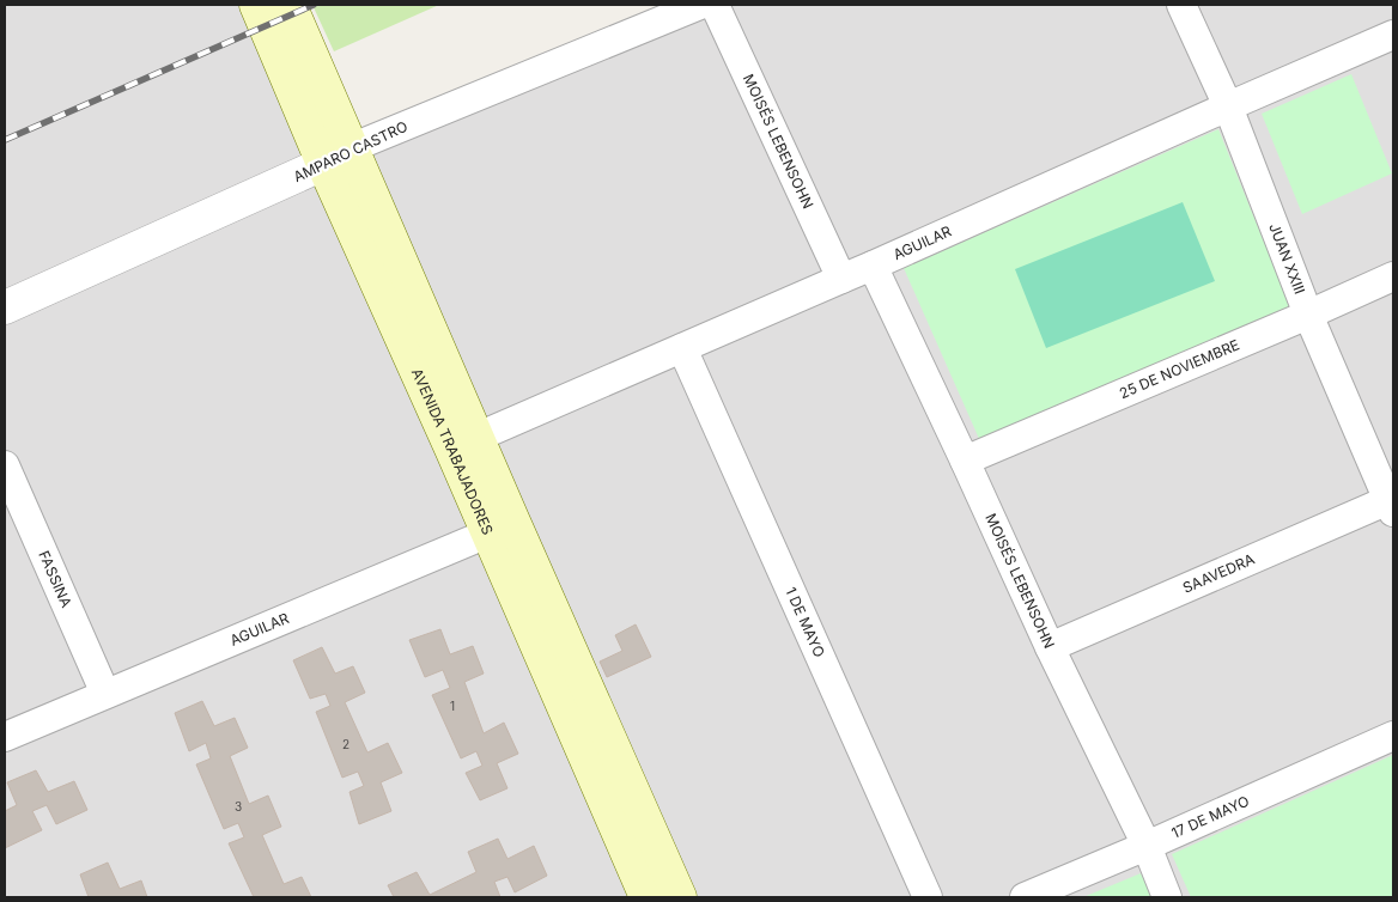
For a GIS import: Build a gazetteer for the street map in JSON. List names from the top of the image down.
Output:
{
  "streets": {
    "main road": ["AVENIDA TRABAJADORES"],
    "street": [
      "MOISÉS LEBENSOHN",
      "AMPARO CASTRO",
      "AGUILAR",
      "JUAN XXIII",
      "25 DE NOVIEMBRE",
      "SAAVEDRA",
      "FASSINA",
      "1 DE MAYO",
      "17 DE MAYO"
    ]
  },
  "crossings": [
    ["MOISÉS LEBENSOHN", "AGUILAR"],
    ["MOISÉS LEBENSOHN", "25 DE NOVIEMBRE"],
    ["MOISÉS LEBENSOHN", "SAAVEDRA"],
    ["MOISÉS LEBENSOHN", "17 DE MAYO"],
    ["AMPARO CASTRO", "AVENIDA TRABAJADORES"],
    ["AGUILAR", "JUAN XXIII"],
    ["AGUILAR", "AVENIDA TRABAJADORES"],
    ["AGUILAR", "FASSINA"],
    ["AGUILAR", "1 DE MAYO"],
    ["JUAN XXIII", "25 DE NOVIEMBRE"],
    ["JUAN XXIII", "SAAVEDRA"]
  ],
  "house_numbers": ["1", "2", "3"]
}
